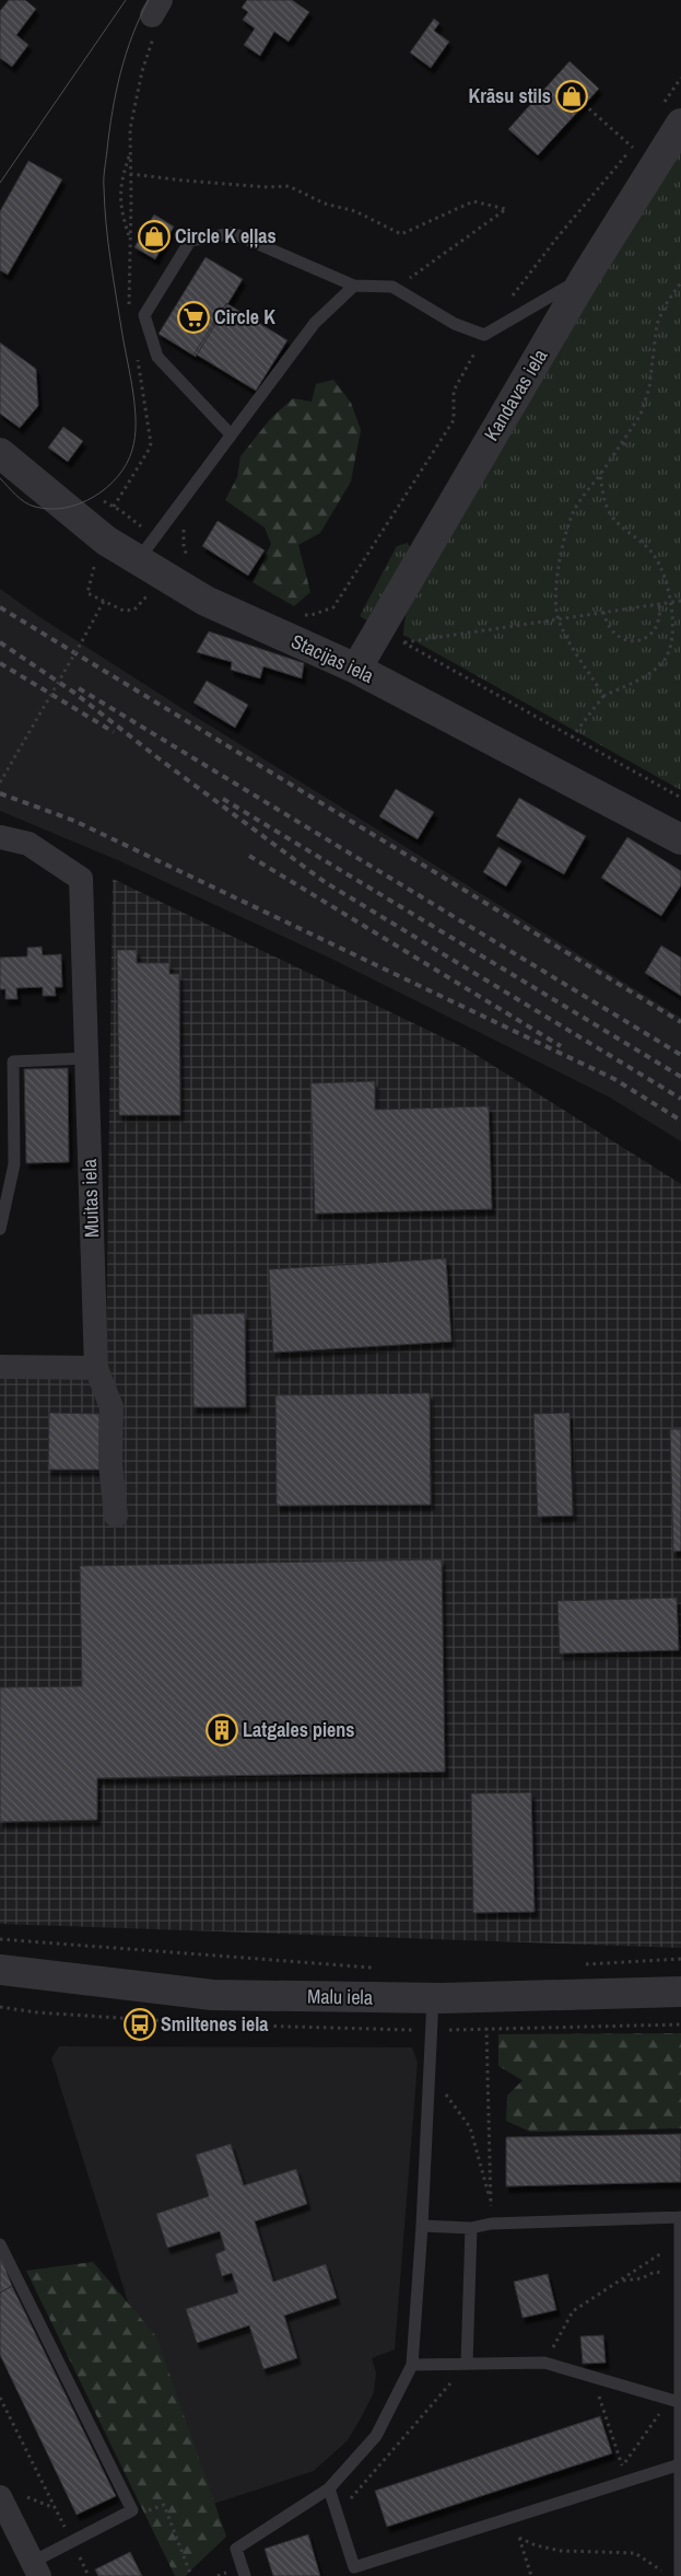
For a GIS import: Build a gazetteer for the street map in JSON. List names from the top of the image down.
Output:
{
  "streets": {
    "street": [
      "Kandavas iela",
      "Stacijas iela",
      "Muitas iela",
      "Malu iela"
    ]
  },
  "crossings": [
    ["Kandavas iela", "Stacijas iela"]
  ],
  "places": {
    "shop": ["Krāsu stils", "Circle K eļļas"],
    "supermarket": ["Circle K"],
    "building": ["Latgales piens"],
    "bus stop": ["Smiltenes iela"]
  }
}
